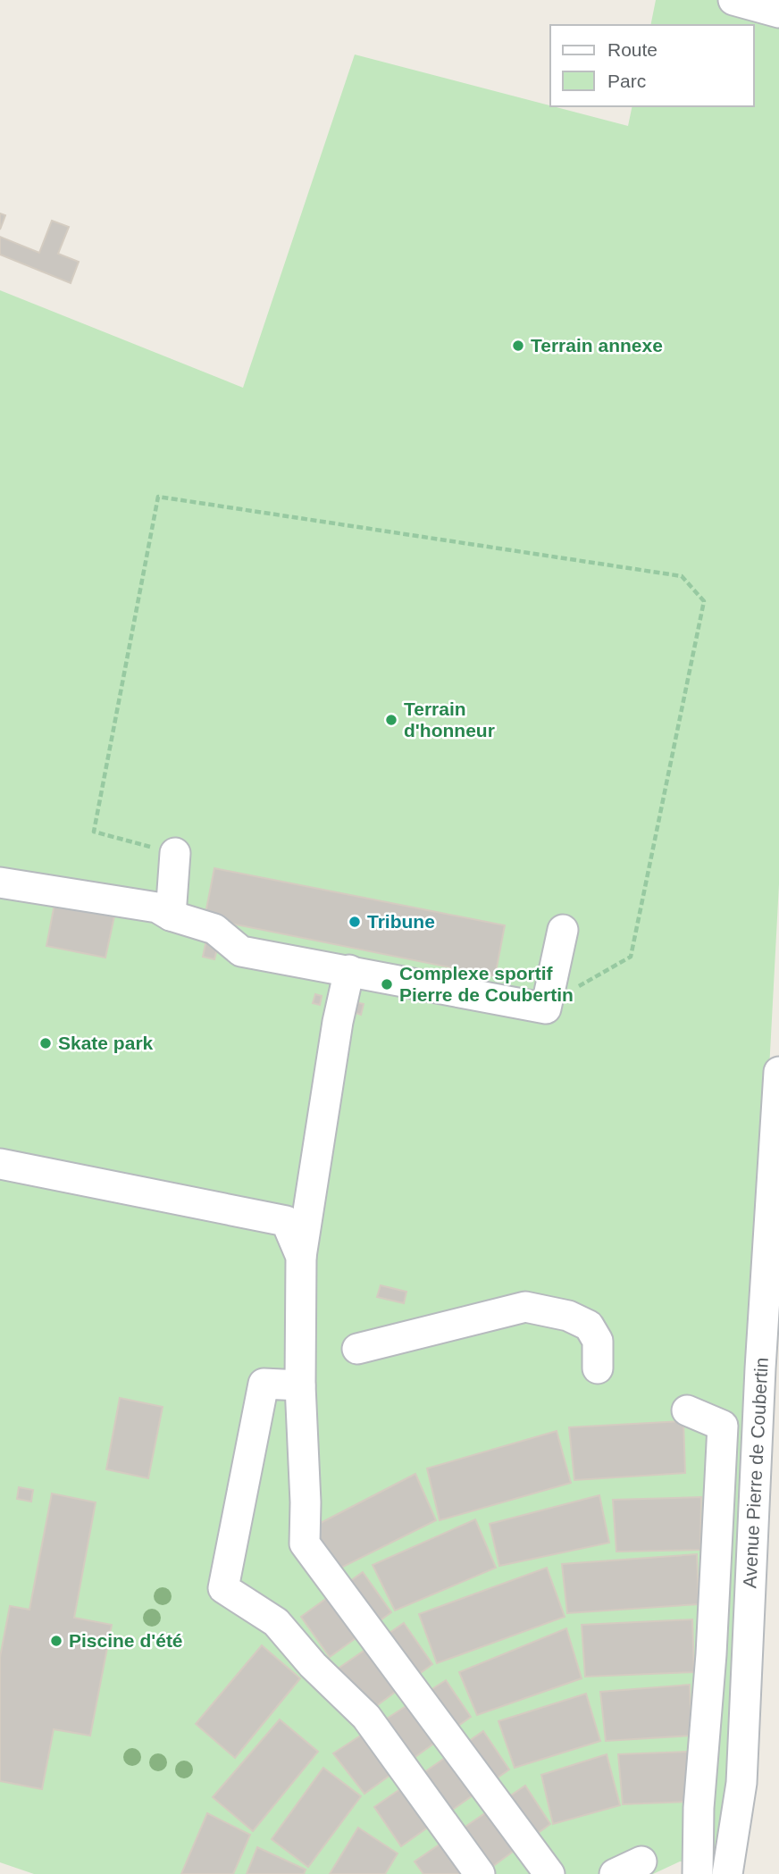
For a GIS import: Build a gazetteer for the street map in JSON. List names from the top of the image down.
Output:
{
  "streets": {
    "street": ["Avenue Pierre de Coubertin"]
  },
  "places": [
    "Terrain annexe",
    "Terrain d'honneur",
    "Tribune",
    "Complexe sportif Pierre de Coubertin",
    "Skate park",
    "Piscine d'été"
  ],
  "legend": ["Route", "Parc"]
}
